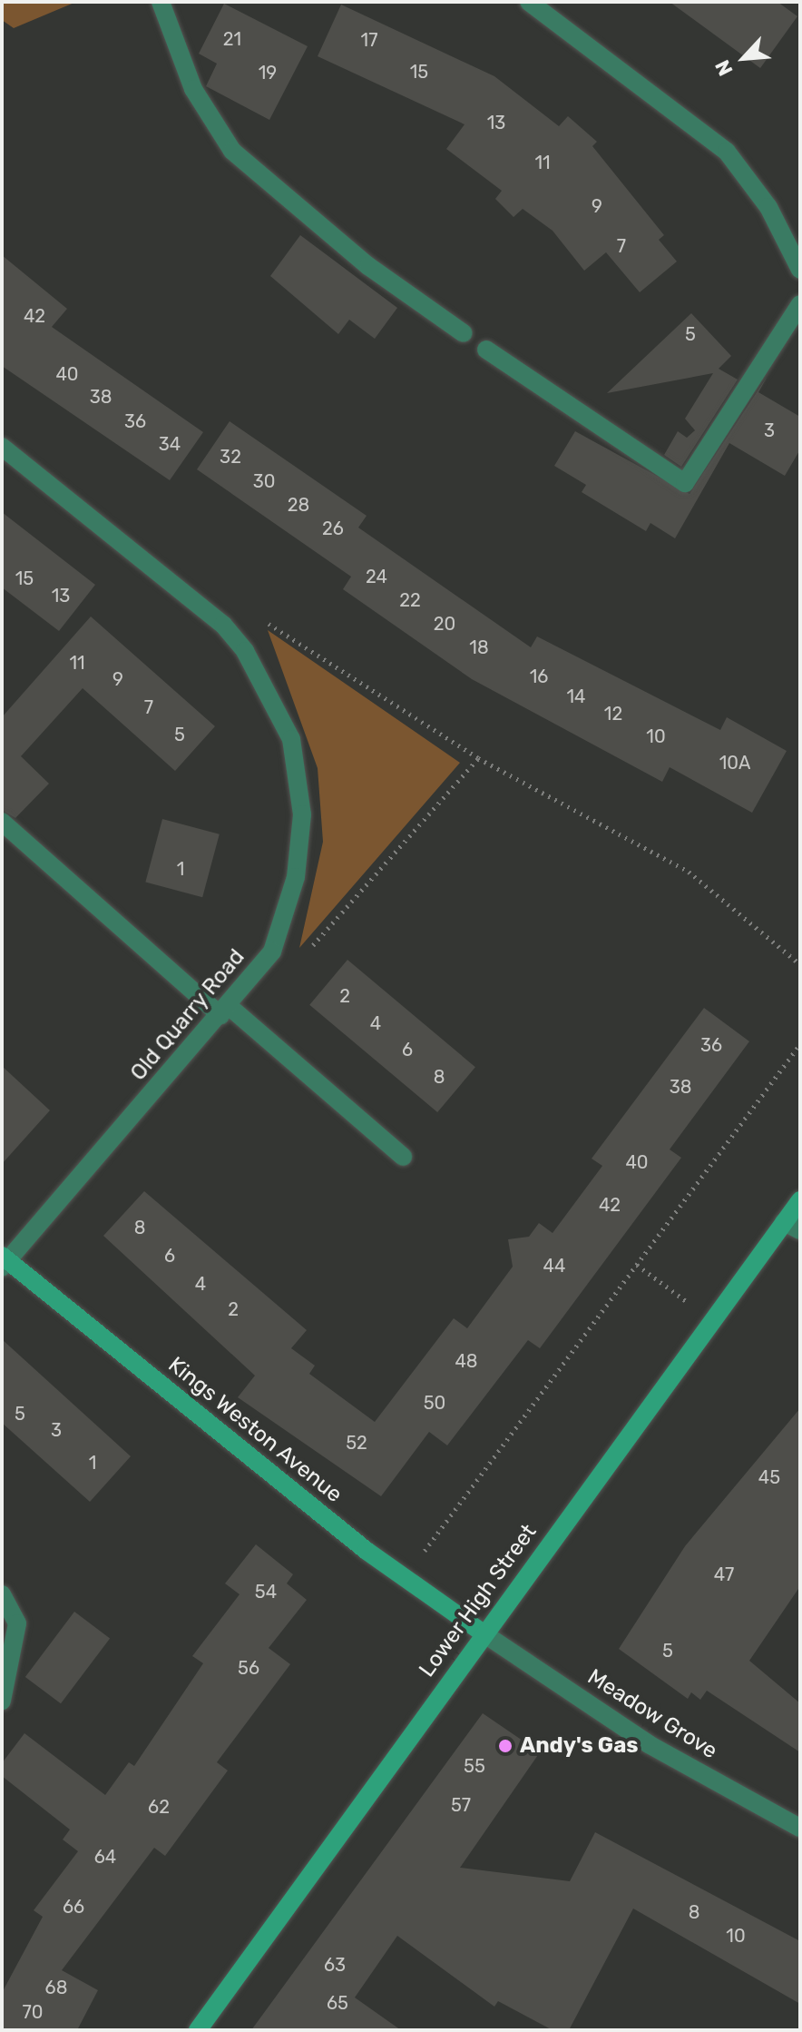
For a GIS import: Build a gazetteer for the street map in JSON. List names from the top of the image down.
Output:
{
  "streets": {
    "main road": ["Kings Weston Avenue", "Lower High Street"],
    "street": ["Old Quarry Road", "Meadow Grove"]
  },
  "crossings": [
    ["Old Quarry Road", "Kings Weston Avenue"],
    ["Kings Weston Avenue", "Lower High Street"],
    ["Kings Weston Avenue", "Meadow Grove"],
    ["Lower High Street", "Meadow Grove"]
  ],
  "places": ["Andy's Gas"],
  "house_numbers": [
    "21",
    "17",
    "15",
    "19",
    "13",
    "11",
    "9",
    "7",
    "42",
    "5",
    "40",
    "38",
    "36",
    "3",
    "34",
    "32",
    "30",
    "28",
    "26",
    "24",
    "15",
    "13",
    "22",
    "20",
    "18",
    "11",
    "16",
    "9",
    "14",
    "7",
    "12",
    "5",
    "10",
    "10A",
    "1",
    "2",
    "4",
    "36",
    "6",
    "8",
    "38",
    "40",
    "42",
    "8",
    "6",
    "44",
    "4",
    "2",
    "48",
    "50",
    "5",
    "3",
    "52",
    "1",
    "45",
    "47",
    "54",
    "5",
    "56",
    "55",
    "57",
    "62",
    "64",
    "66",
    "8",
    "10",
    "63",
    "68",
    "65",
    "70"
  ],
  "north": "bottom left"
}
